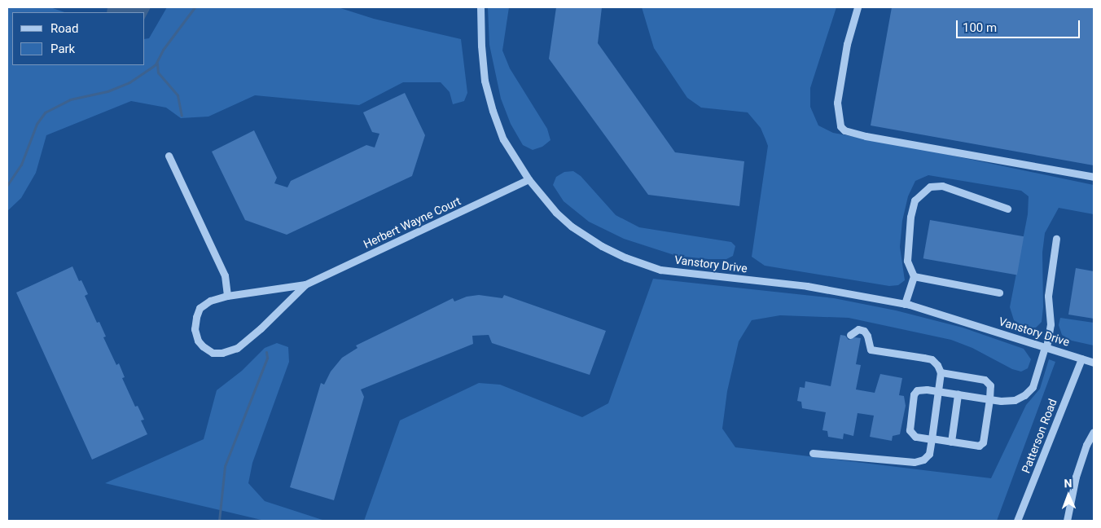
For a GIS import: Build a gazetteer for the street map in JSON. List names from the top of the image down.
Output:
{
  "streets": {
    "street": ["Herbert Wayne Court", "Vanstory Drive", "Patterson Road"]
  },
  "crossings": [
    ["Herbert Wayne Court", "Vanstory Drive"],
    ["Vanstory Drive", "Patterson Road"]
  ],
  "legend": ["Road", "Park"],
  "scale_bar": "100 m",
  "north": "top"
}
